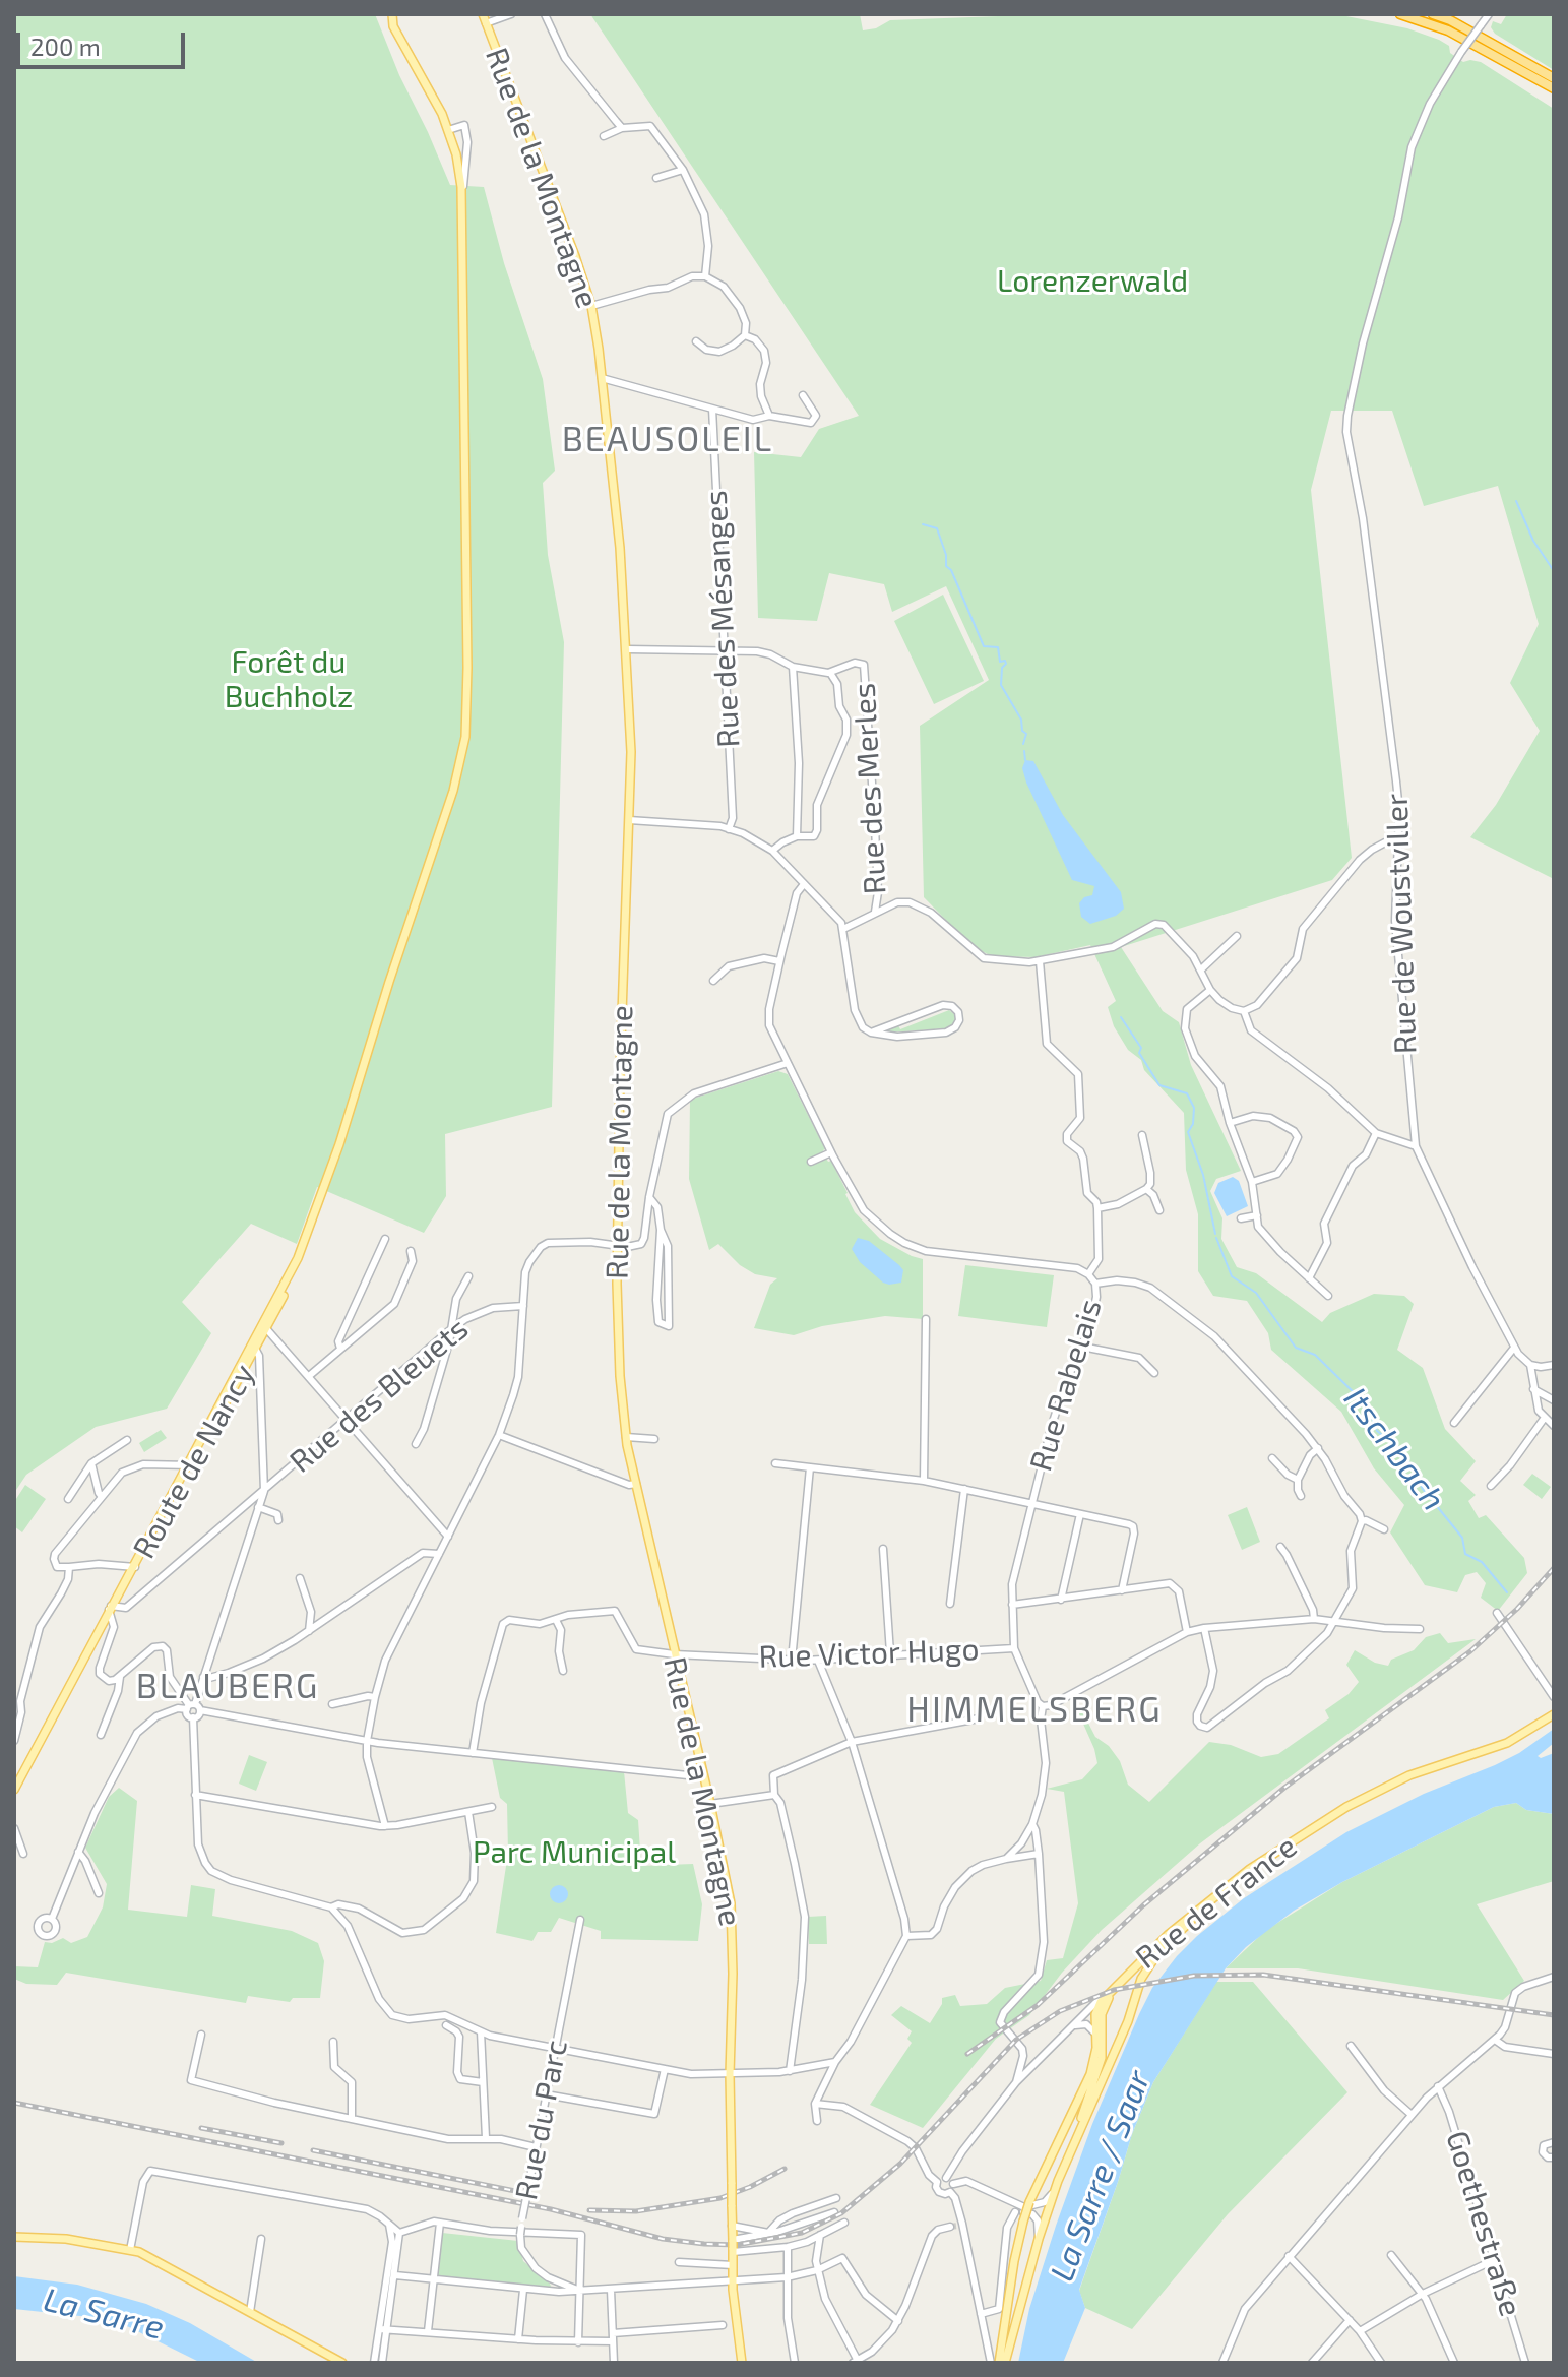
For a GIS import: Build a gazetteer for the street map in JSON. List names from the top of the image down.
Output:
{
  "streets": {
    "main road": ["Rue de la Montagne", "Route de Nancy", "Rue de France"],
    "street": [
      "Rue des Mésanges",
      "Rue des Merles",
      "Rue de Woustviller",
      "Rue Rabelais",
      "Rue des Bleuets",
      "Rue Victor Hugo",
      "Rue du Parc",
      "Goethestraße"
    ]
  },
  "crossings": [
    ["Rue de la Montagne", "Rue Victor Hugo"],
    ["Rue Rabelais", "Rue Victor Hugo"],
    ["Rue des Bleuets", "Route de Nancy"]
  ],
  "districts": ["BEAUSOLEIL", "BLAUBERG", "HIMMELSBERG"],
  "water": ["Itschbach", "La Sarre / Saar", "La Sarre"],
  "parks": ["Lorenzerwald", "Forêt du Buchholz", "Parc Municipal"],
  "scale_bar": "200 m"
}
